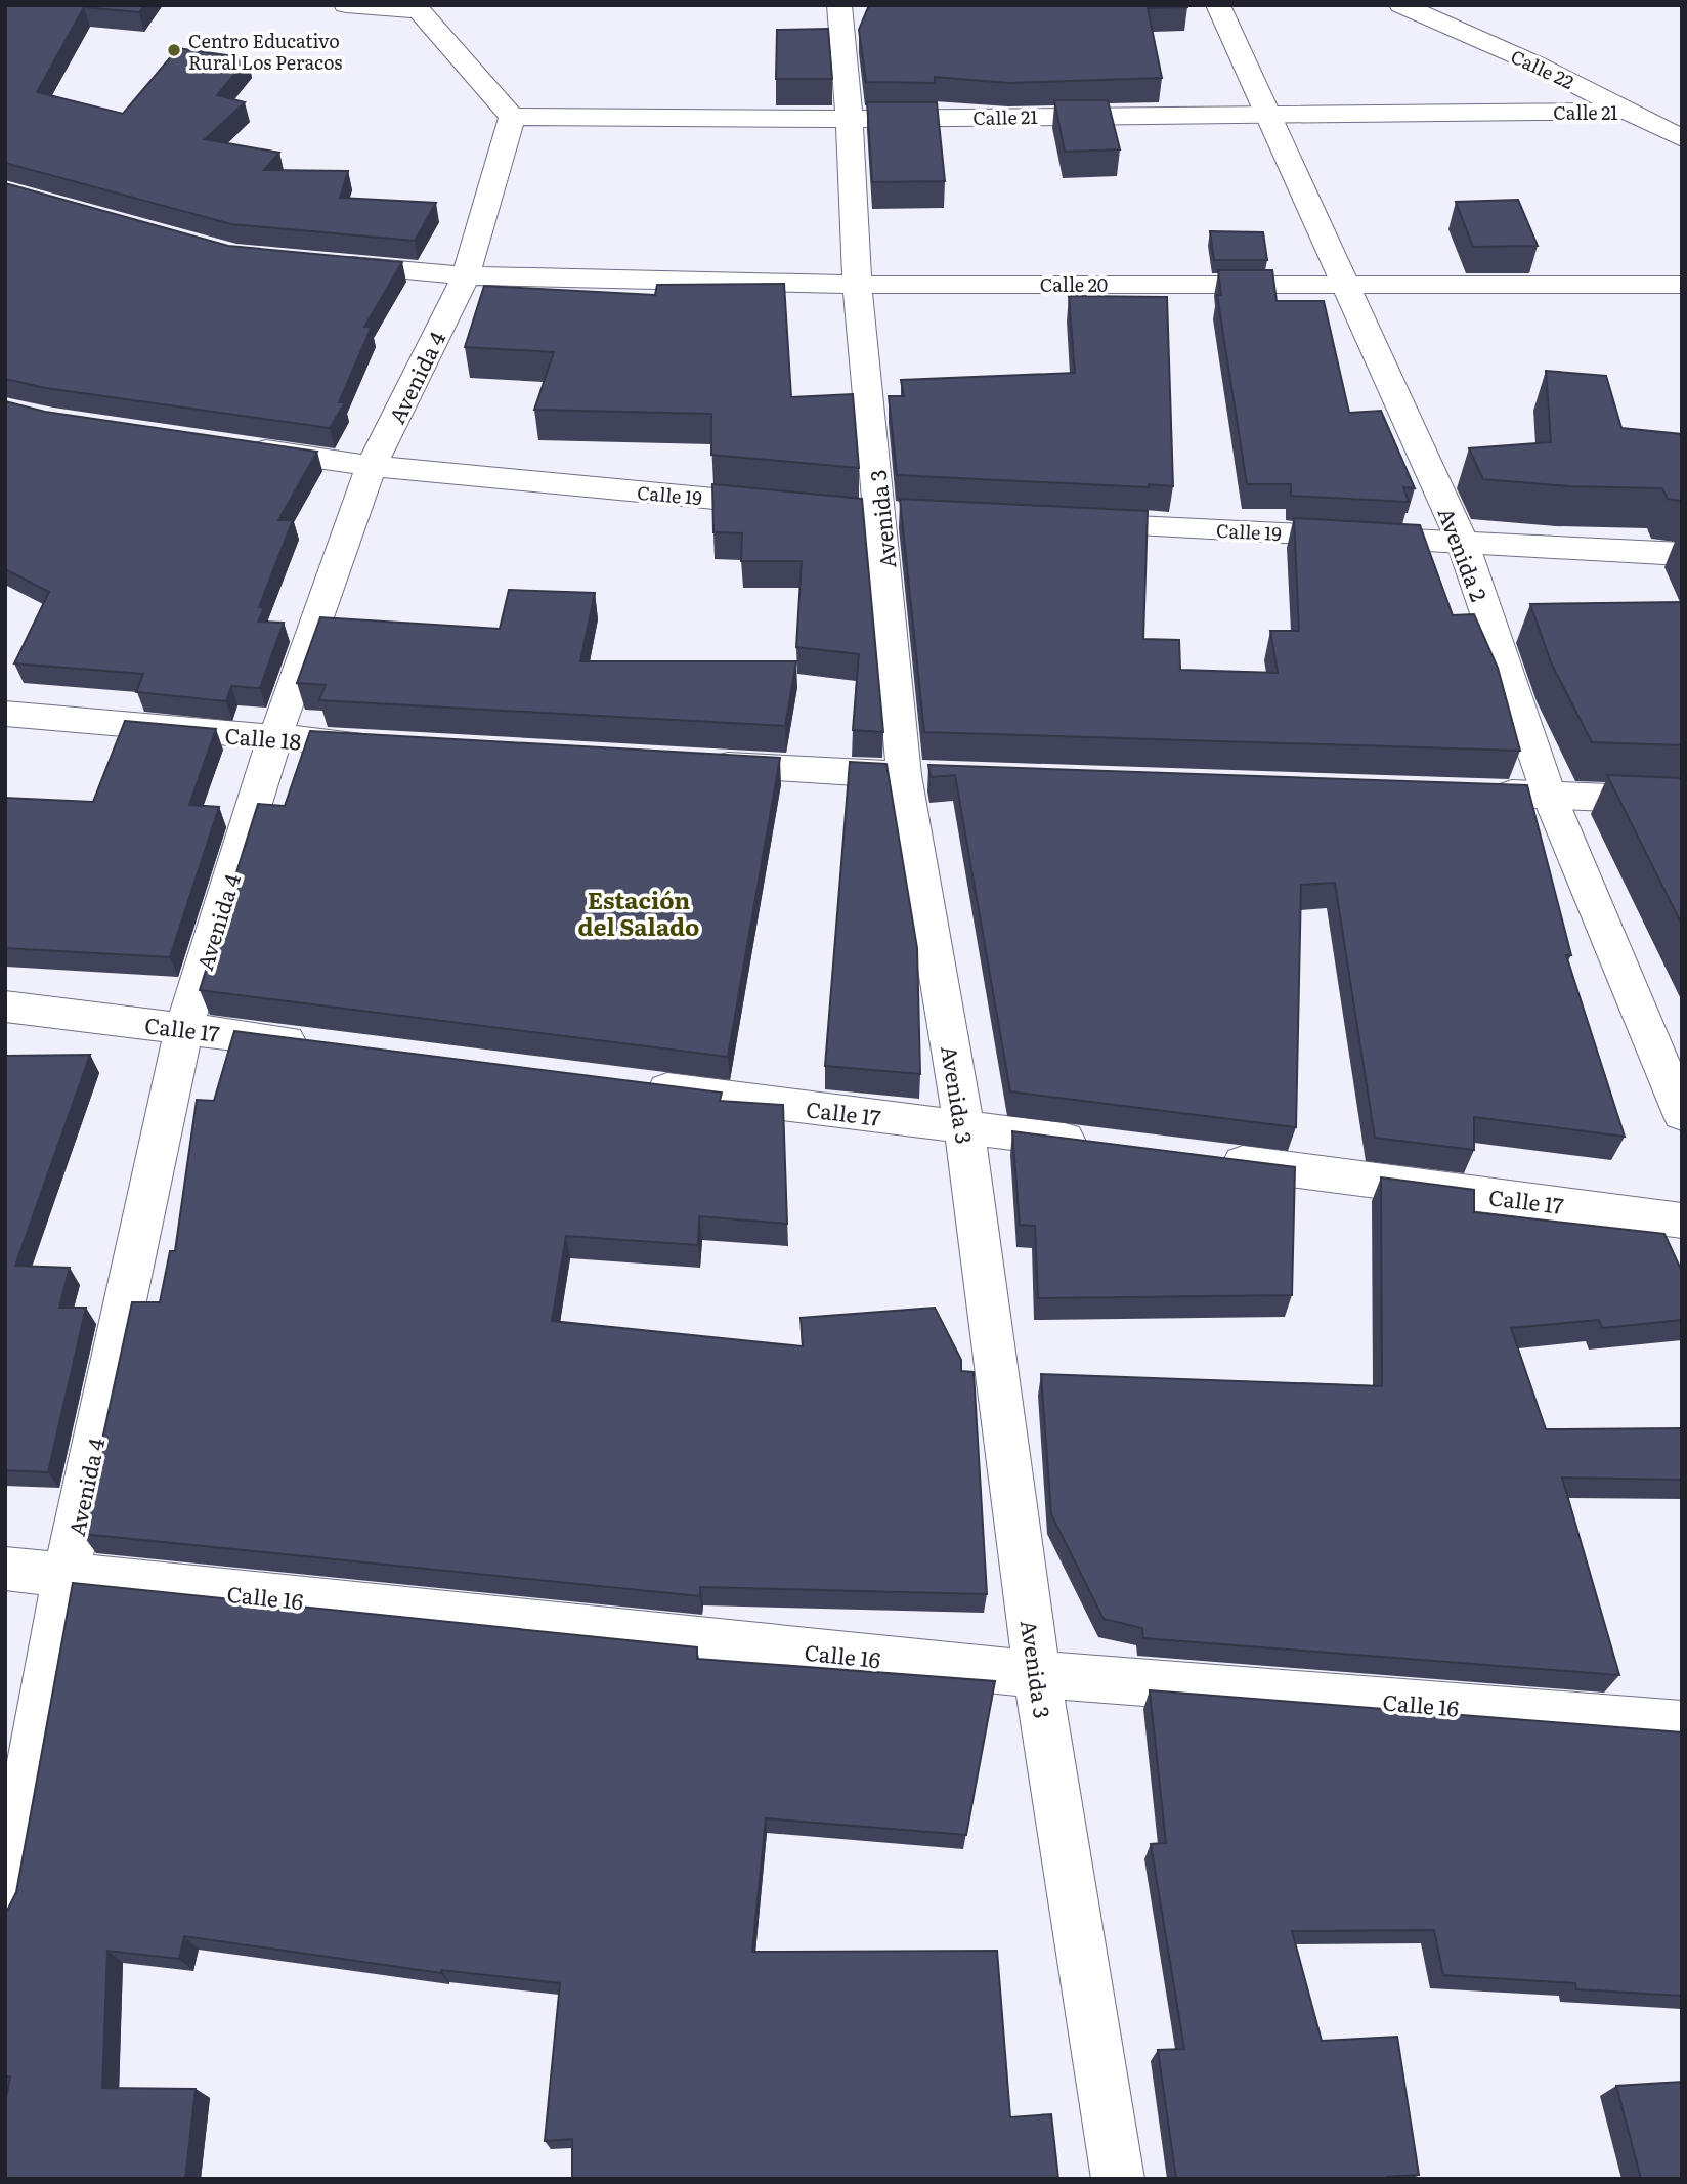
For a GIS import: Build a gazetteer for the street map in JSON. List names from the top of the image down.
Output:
{
  "streets": {
    "street": [
      "Calle 22",
      "Calle 21",
      "Calle 20",
      "Avenida 4",
      "Calle 19",
      "Avenida 3",
      "Avenida 2",
      "Calle 18",
      "Calle 17",
      "Calle 16"
    ]
  },
  "crossings": [
    ["Calle 22", "Calle 21"],
    ["Calle 21", "Avenida 4"],
    ["Calle 21", "Avenida 3"],
    ["Calle 21", "Avenida 2"],
    ["Calle 20", "Avenida 4"],
    ["Calle 20", "Avenida 3"],
    ["Calle 20", "Avenida 2"],
    ["Avenida 4", "Calle 19"],
    ["Avenida 4", "Calle 18"],
    ["Avenida 4", "Calle 17"],
    ["Avenida 4", "Calle 16"],
    ["Calle 19", "Avenida 2"],
    ["Avenida 3", "Calle 17"],
    ["Avenida 3", "Calle 16"]
  ],
  "districts": ["Estación del Salado"],
  "places": ["Centro Educativo Rural Los Peracos"]
}
